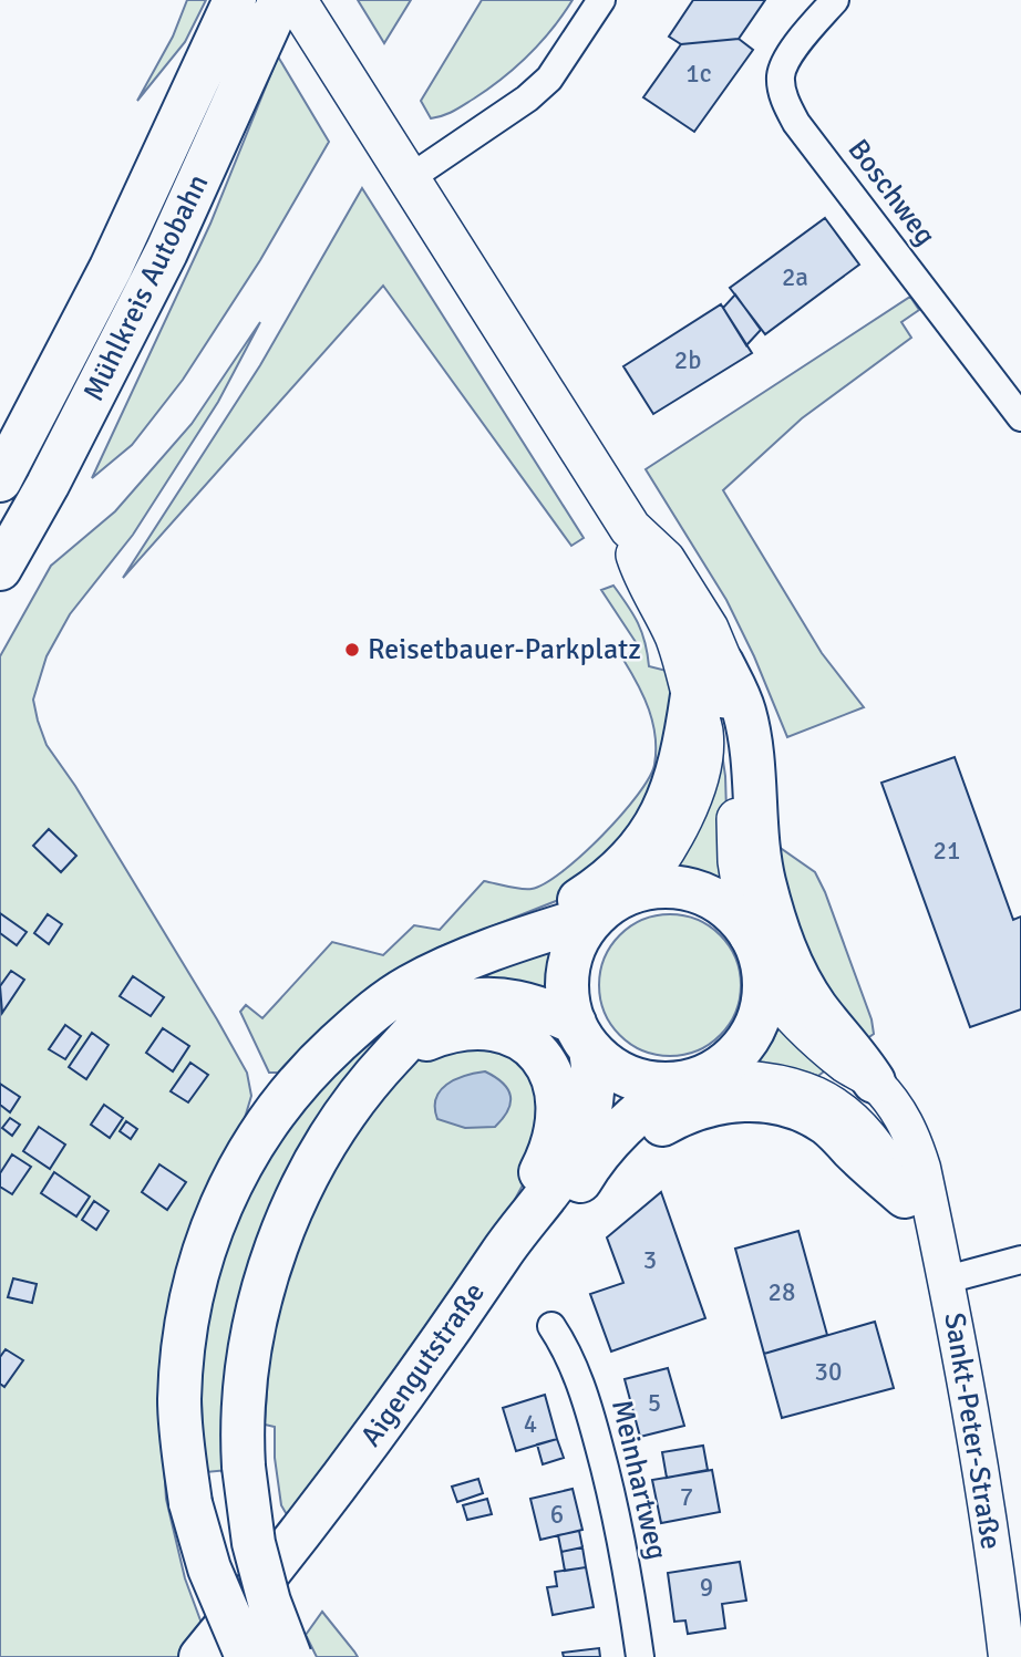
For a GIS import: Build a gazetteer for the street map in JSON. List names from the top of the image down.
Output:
{
  "streets": {
    "main road": ["Mühlkreis Autobahn", "Aigengutstraße"],
    "street": ["Boschweg", "Sankt-Peter-Straße", "Meinhartweg"]
  },
  "crossings": [
    ["Aigengutstraße", "Sankt-Peter-Straße"]
  ],
  "places": ["Reisetbauer-Parkplatz"],
  "house_numbers": [
    "1c",
    "2a",
    "2b",
    "21",
    "3",
    "28",
    "30",
    "5",
    "4",
    "7",
    "6",
    "9"
  ]
}
